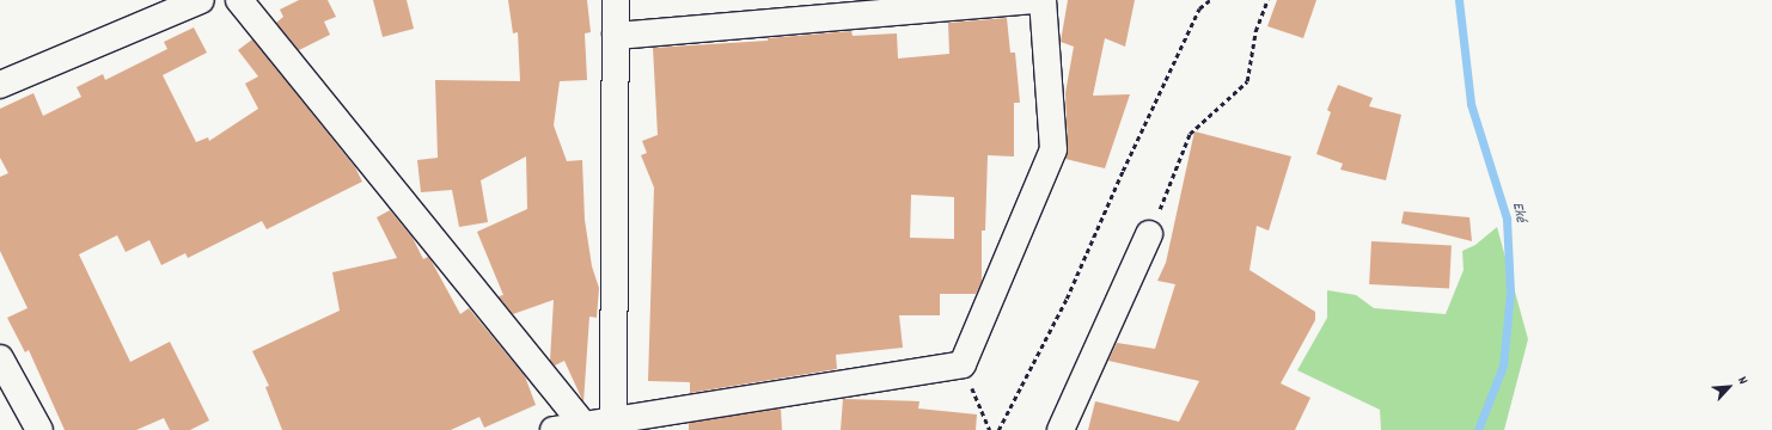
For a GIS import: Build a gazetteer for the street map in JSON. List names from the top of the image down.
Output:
{
  "water": ["Eké"],
  "north": "top right"
}
